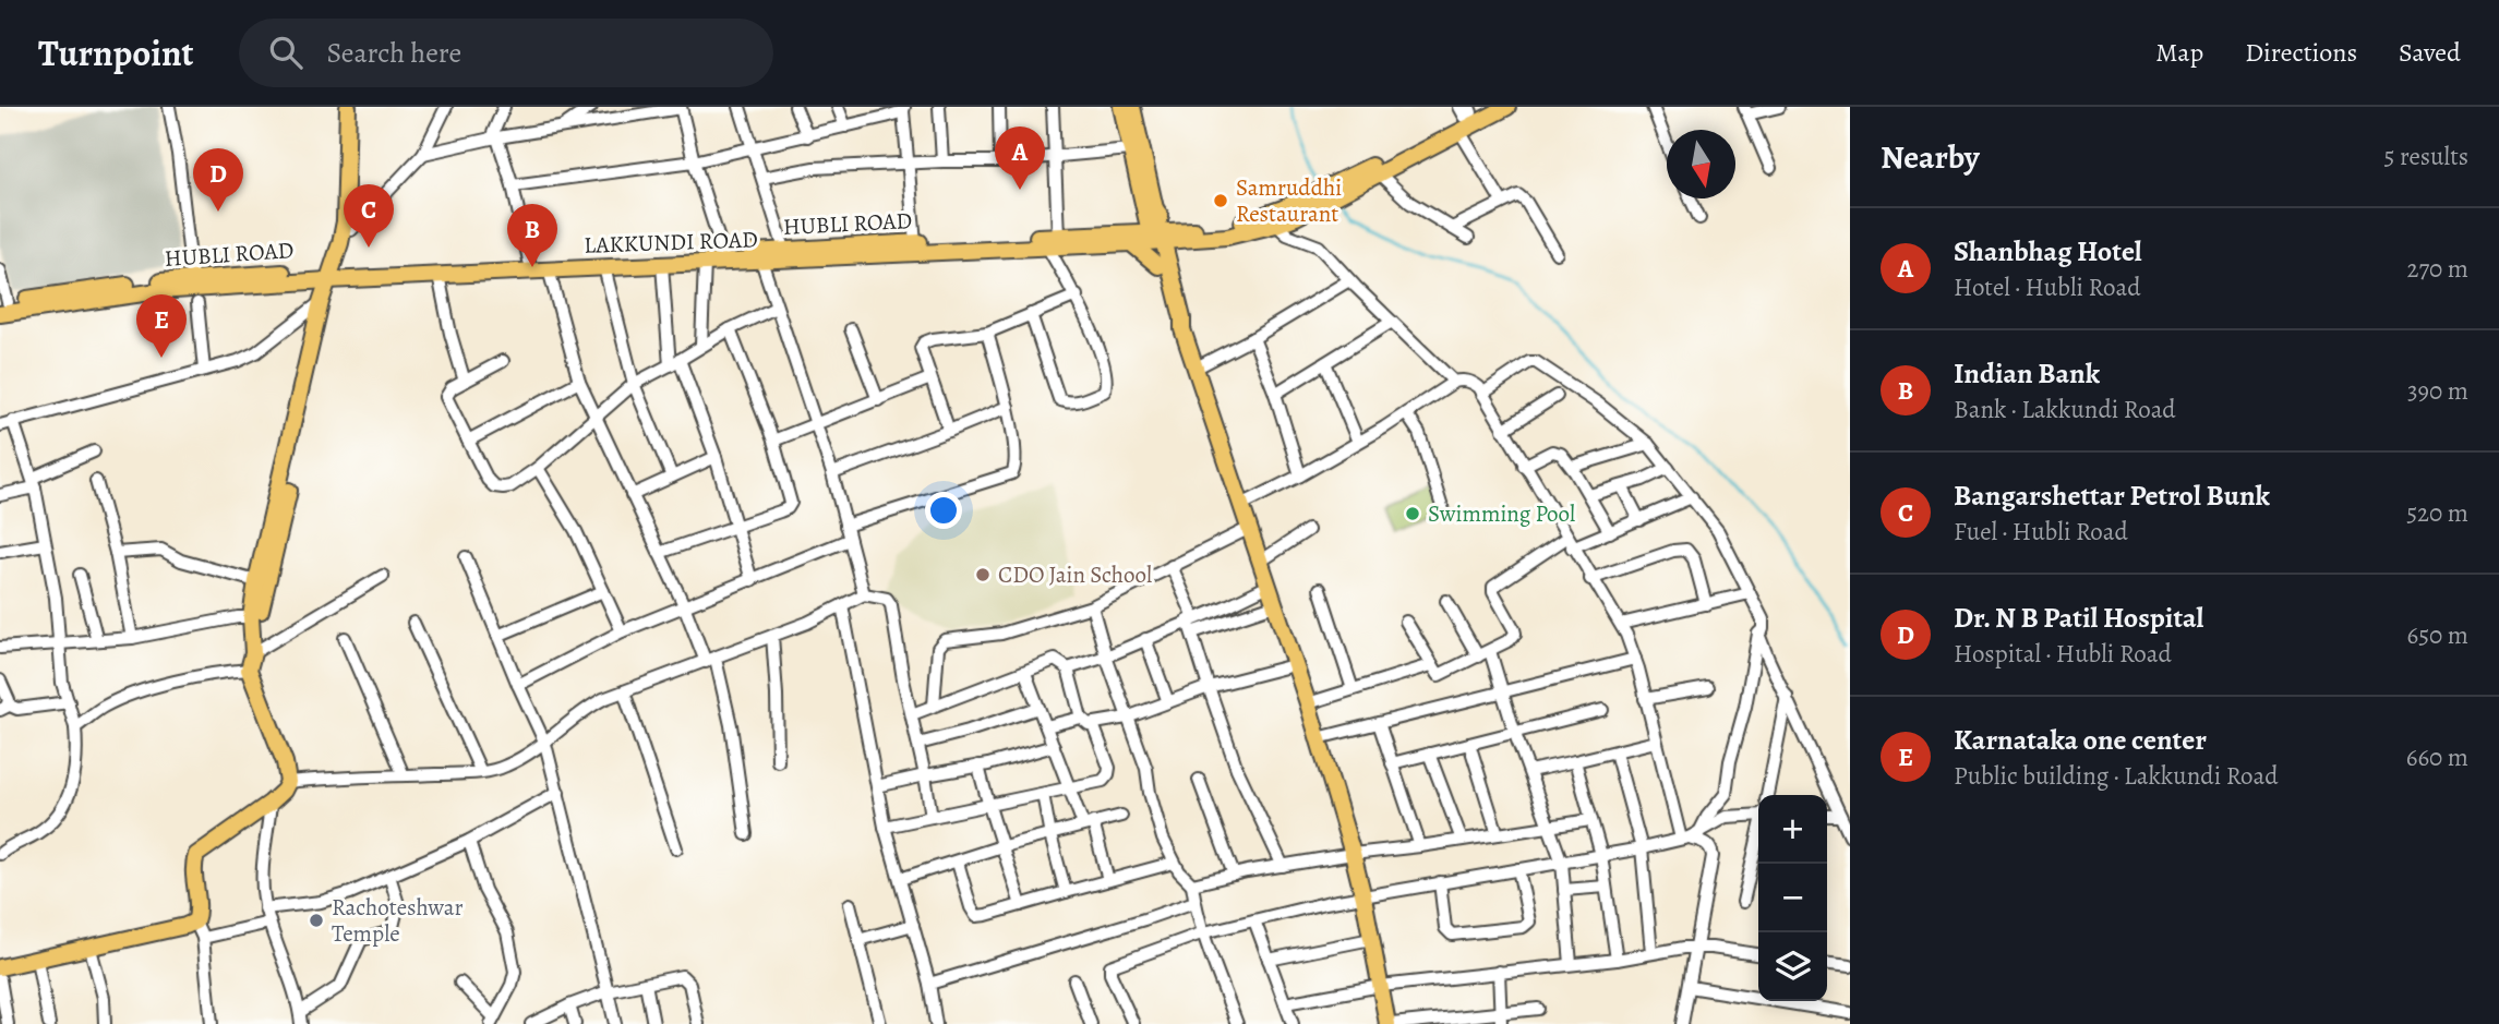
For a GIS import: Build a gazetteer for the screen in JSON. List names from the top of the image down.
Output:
{
  "streets": {
    "main road": ["HUBLI ROAD", "LAKKUNDI ROAD"]
  },
  "crossings": [
    ["HUBLI ROAD", "LAKKUNDI ROAD"]
  ],
  "places": [
    "Samruddhi Restaurant",
    "Swimming Pool",
    "CDO Jain School",
    "Rachoteshwar Temple"
  ],
  "north": "bottom",
  "page": {
    "header": "Turnpoint",
    "search": "Search here",
    "nav": ["Map", "Directions", "Saved"],
    "heading": ["Nearby", "5 results"],
    "pins": [
      "A",
      "D",
      "C",
      "B",
      "E"
    ],
    "list": [
      {
        "mark": "A",
        "name": "Shanbhag Hotel",
        "note": "Hotel · Hubli Road",
        "value": "270 m"
      },
      {
        "mark": "B",
        "name": "Indian Bank",
        "note": "Bank · Lakkundi Road",
        "value": "390 m"
      },
      {
        "mark": "C",
        "name": "Bangarshettar Petrol Bunk",
        "note": "Fuel · Hubli Road",
        "value": "520 m"
      },
      {
        "mark": "D",
        "name": "Dr. N B Patil Hospital",
        "note": "Hospital · Hubli Road",
        "value": "650 m"
      },
      {
        "mark": "E",
        "name": "Karnataka one center",
        "note": "Public building · Lakkundi Road",
        "value": "660 m"
      }
    ],
    "map_buttons": ["+", "−"]
  }
}
